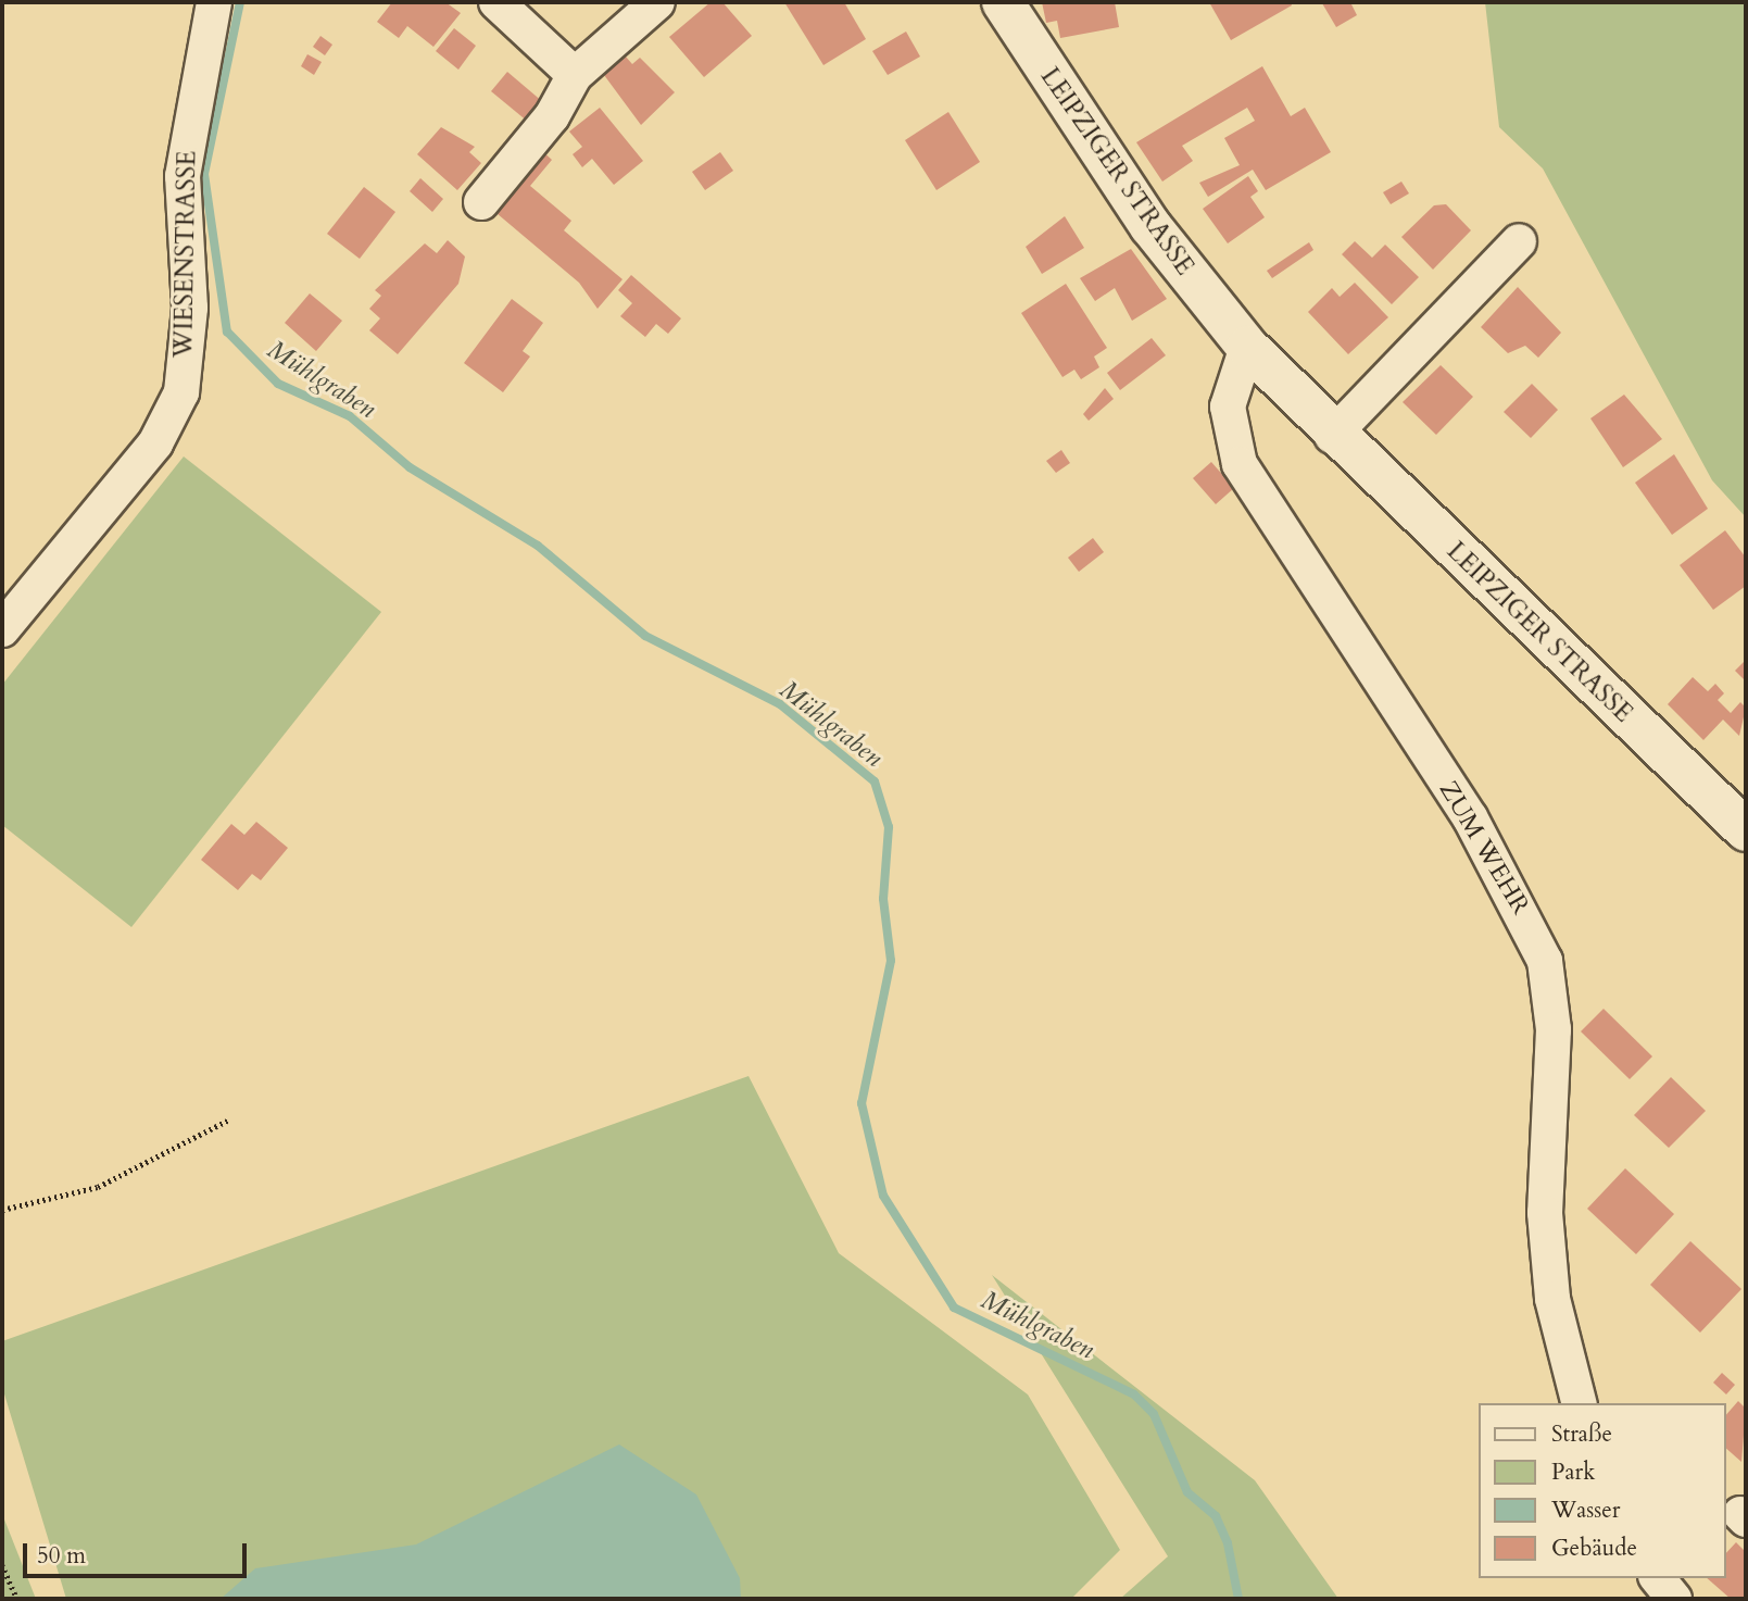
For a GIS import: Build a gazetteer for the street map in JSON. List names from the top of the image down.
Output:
{
  "streets": {
    "street": ["LEIPZIGER STRASSE", "WIESENSTRASSE", "ZUM WEHR"]
  },
  "crossings": [
    ["LEIPZIGER STRASSE", "ZUM WEHR"]
  ],
  "water": ["Mühlgraben"],
  "legend": [
    "Straße",
    "Park",
    "Wasser",
    "Gebäude"
  ],
  "scale_bar": "50 m"
}
